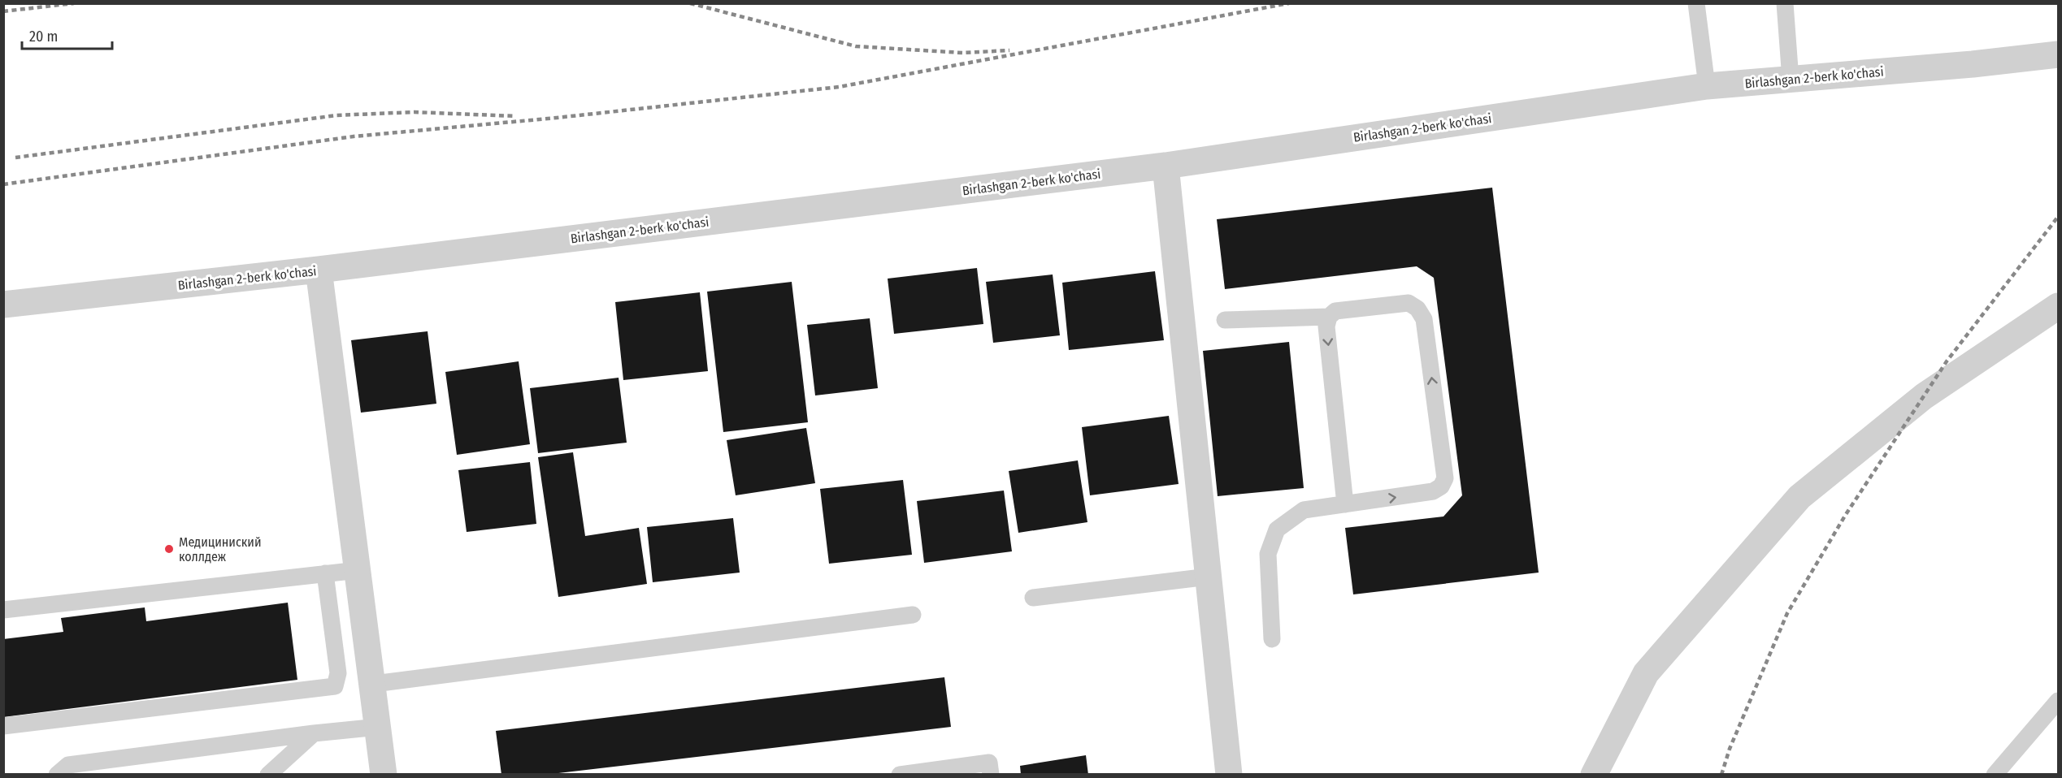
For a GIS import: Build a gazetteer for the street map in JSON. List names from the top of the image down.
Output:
{
  "streets": {
    "street": ["Birlashgan 2-berk ko'chasi"]
  },
  "places": ["Медициниский коллдеж"],
  "scale_bar": "20 m"
}
